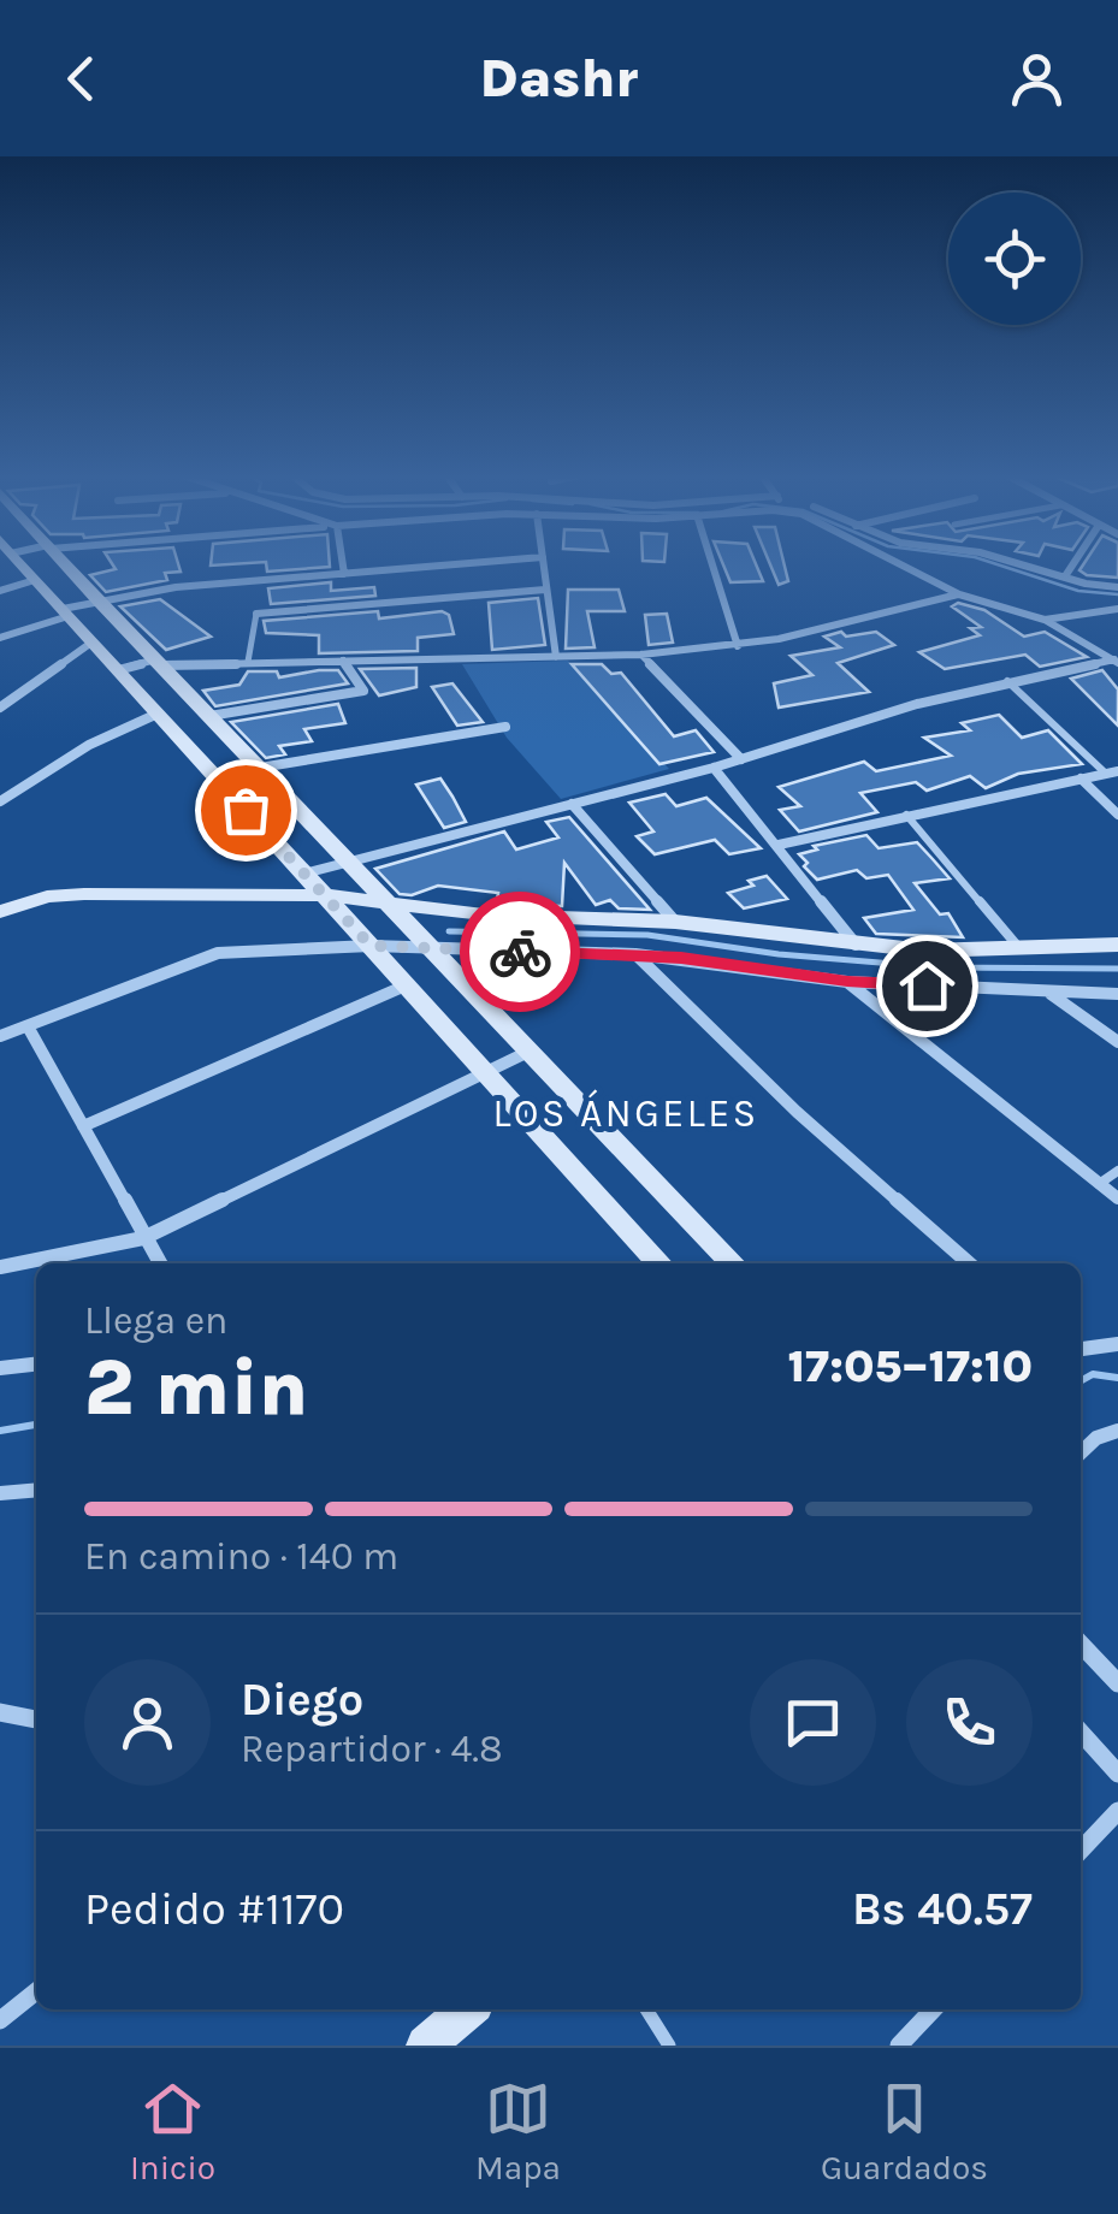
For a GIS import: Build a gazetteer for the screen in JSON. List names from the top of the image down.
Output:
{
  "districts": ["LOS ÁNGELES"],
  "page": {
    "header": "Dashr",
    "heading": ["2 min", "Llega en", "17:05–17:10"],
    "panel": [
      "Diego",
      "Repartidor · 4.8",
      "Pedido #1170",
      "Bs 40.57"
    ],
    "bar": "En camino · 140 m",
    "tabs": ["Inicio", "Mapa", "Guardados"]
  }
}
